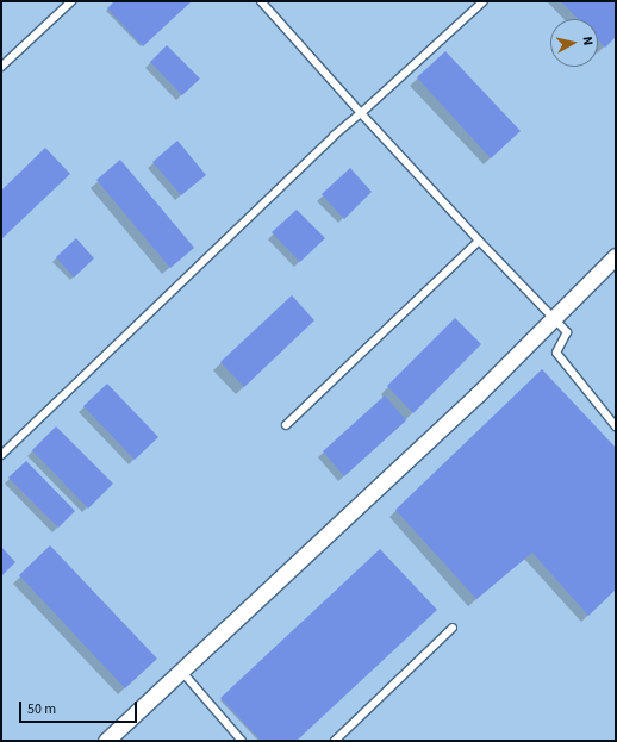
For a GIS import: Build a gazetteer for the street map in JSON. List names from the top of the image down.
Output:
{
  "scale_bar": "50 m",
  "north": "right"
}
